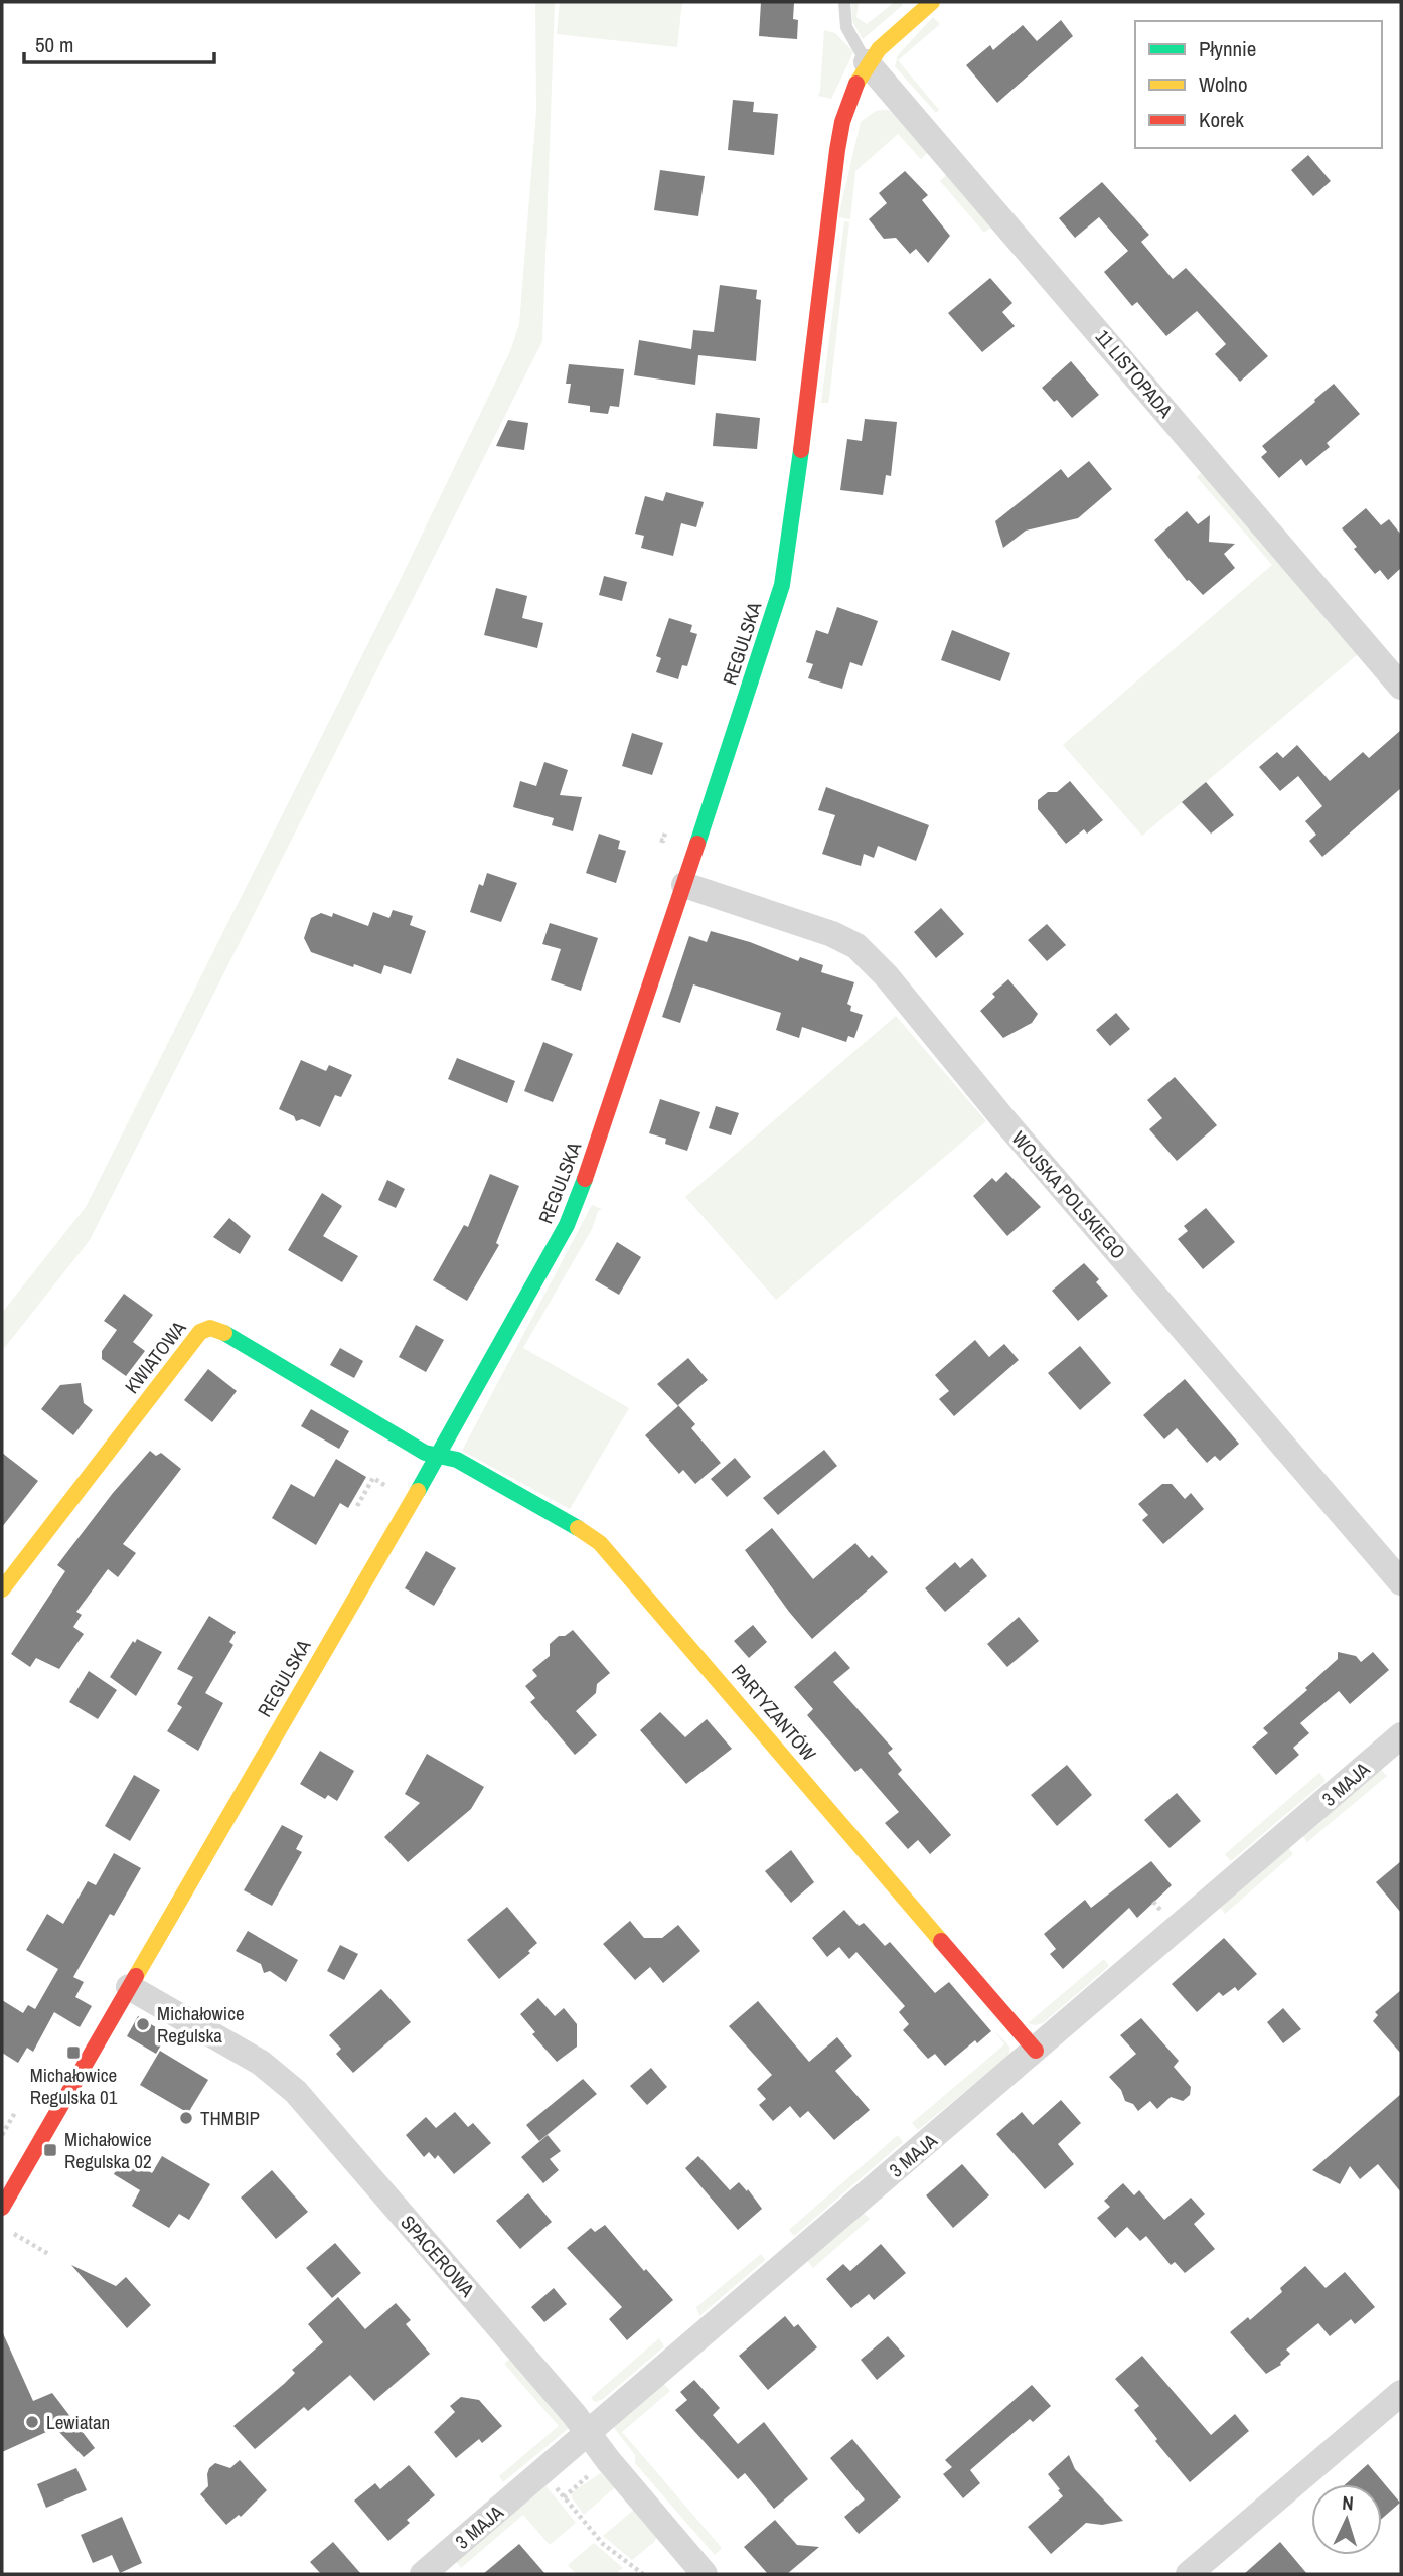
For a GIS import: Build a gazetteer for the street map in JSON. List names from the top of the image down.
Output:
{
  "streets": {
    "street": [
      "11 LISTOPADA",
      "REGULSKA",
      "WOJSKA POLSKIEGO",
      "KWIATOWA",
      "PARTYZANTÓW",
      "3 MAJA",
      "SPACEROWA"
    ]
  },
  "crossings": [
    ["11 LISTOPADA", "REGULSKA"],
    ["REGULSKA", "WOJSKA POLSKIEGO"],
    ["REGULSKA", "KWIATOWA"],
    ["REGULSKA", "PARTYZANTÓW"],
    ["REGULSKA", "SPACEROWA"],
    ["KWIATOWA", "PARTYZANTÓW"],
    ["PARTYZANTÓW", "3 MAJA"],
    ["3 MAJA", "SPACEROWA"]
  ],
  "places": {
    "other": ["Michałowice Regulska", "THMBIP", "Lewiatan"],
    "transit": ["Michałowice Regulska 01", "Michałowice Regulska 02"]
  },
  "legend": ["Płynnie", "Wolno", "Korek"],
  "scale_bar": "50 m",
  "north": "top"
}
